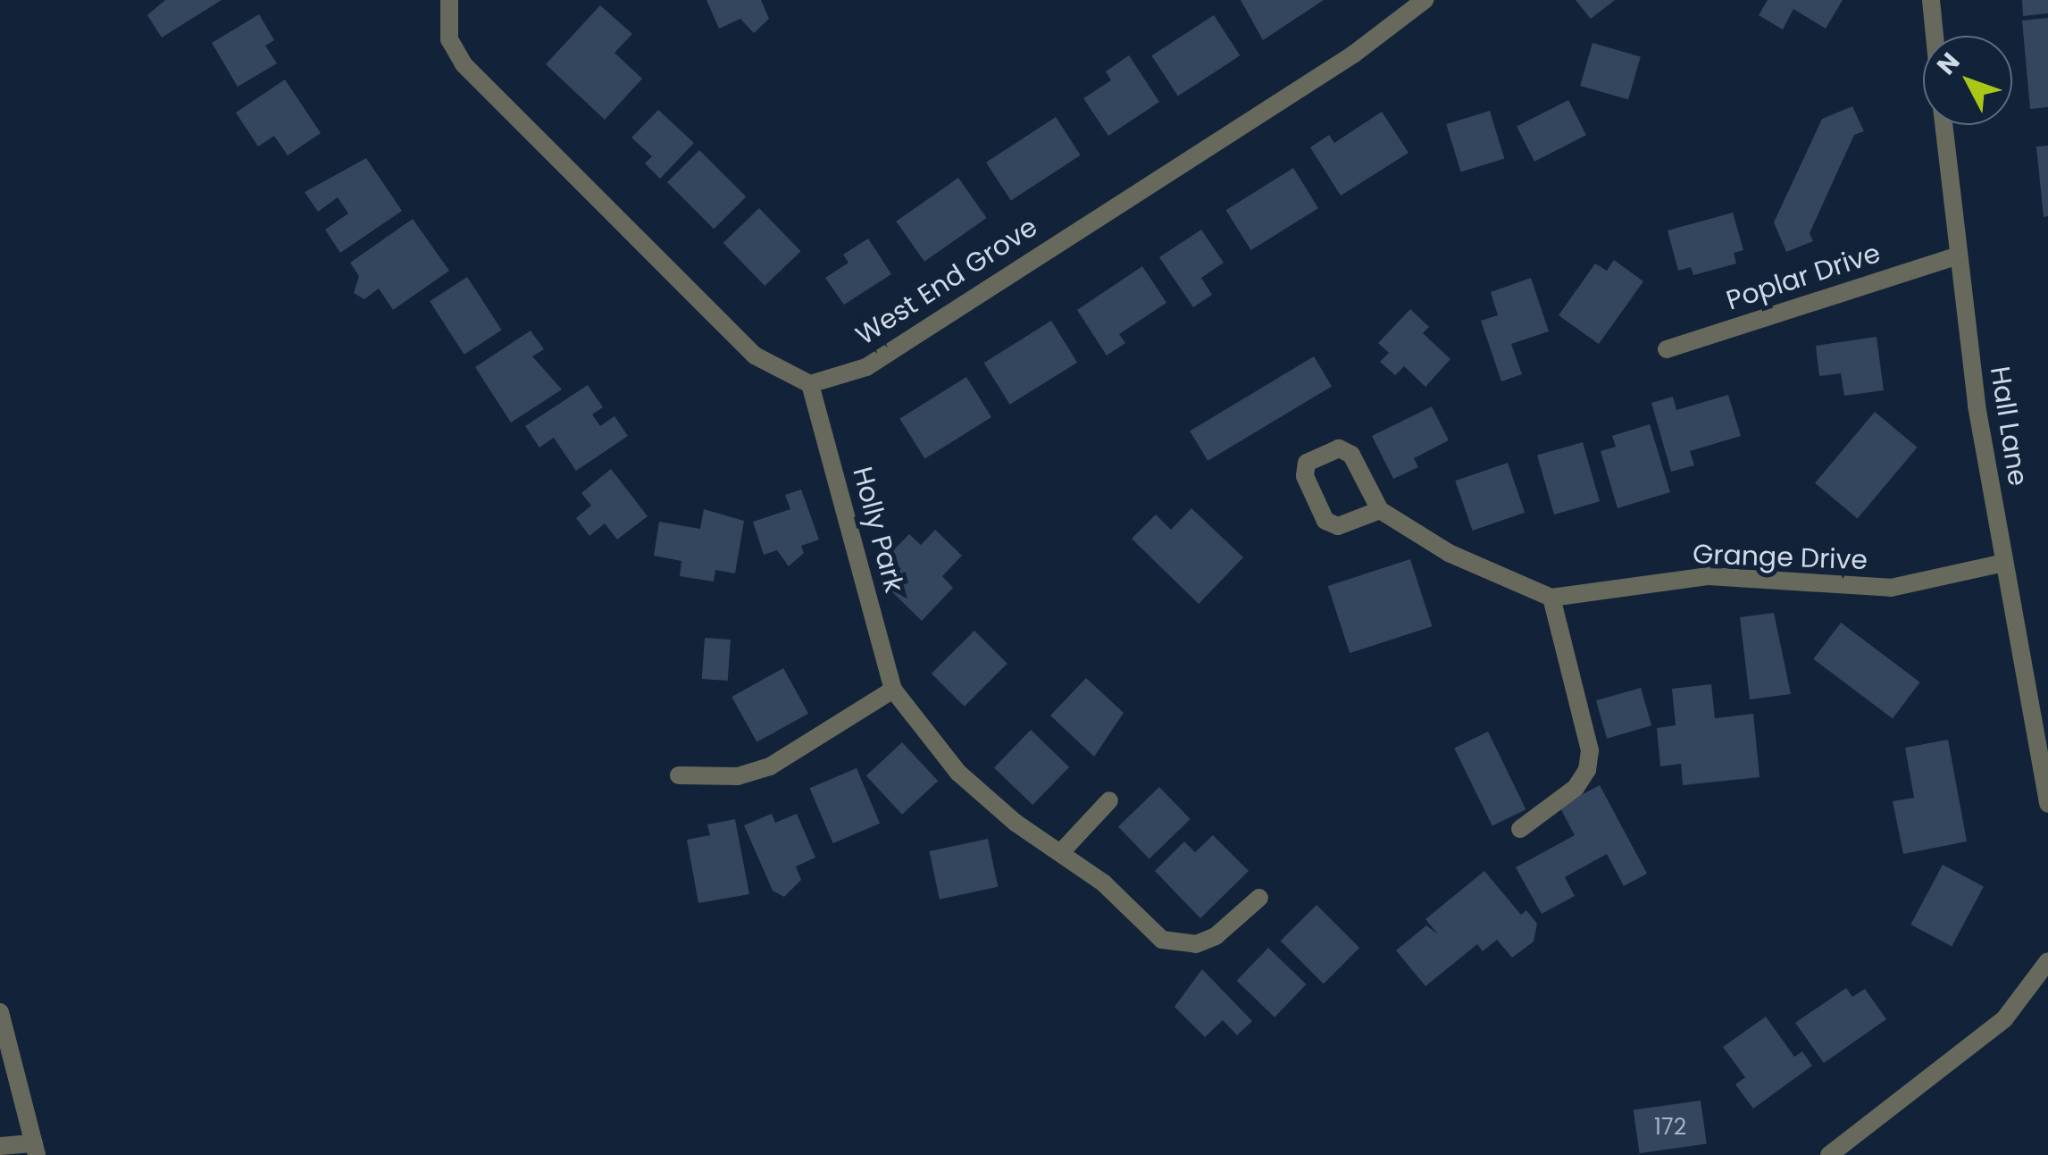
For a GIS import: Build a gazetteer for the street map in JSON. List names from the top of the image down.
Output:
{
  "streets": {
    "street": [
      "Poplar Drive",
      "West End Grove",
      "Hall Lane",
      "Holly Park",
      "Grange Drive"
    ]
  },
  "crossings": [
    ["Poplar Drive", "Hall Lane"],
    ["West End Grove", "Holly Park"],
    ["Hall Lane", "Grange Drive"]
  ],
  "house_numbers": ["172"],
  "north": "top left"
}
